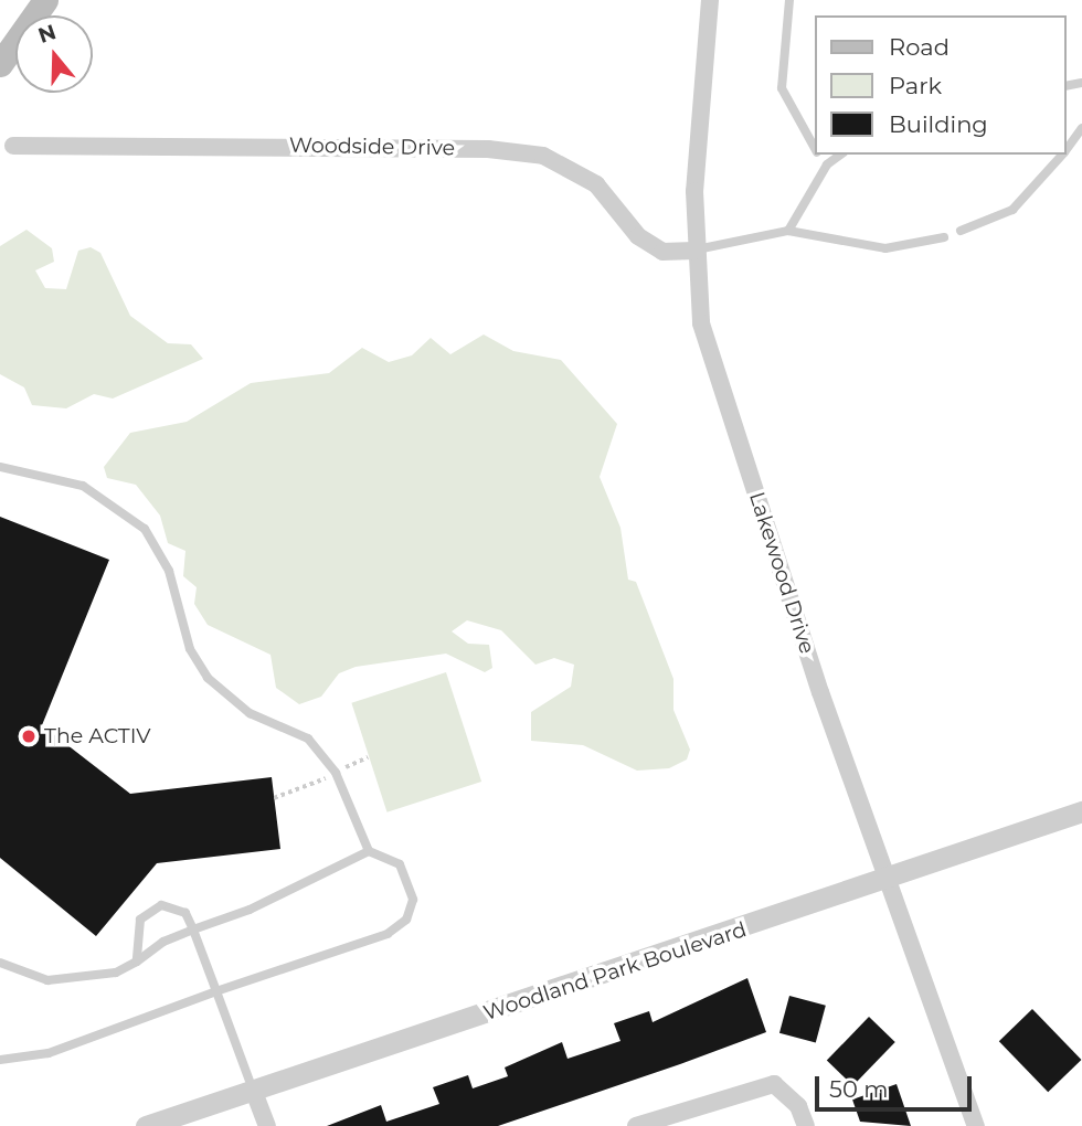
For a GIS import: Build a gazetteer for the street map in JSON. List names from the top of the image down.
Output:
{
  "streets": {
    "street": ["Woodside Drive", "Lakewood Drive", "Woodland Park Boulevard"]
  },
  "crossings": [
    ["Woodside Drive", "Lakewood Drive"],
    ["Lakewood Drive", "Woodland Park Boulevard"]
  ],
  "places": ["The ACTIV"],
  "legend": ["Road", "Park", "Building"],
  "scale_bar": "50 m",
  "north": "top"
}
